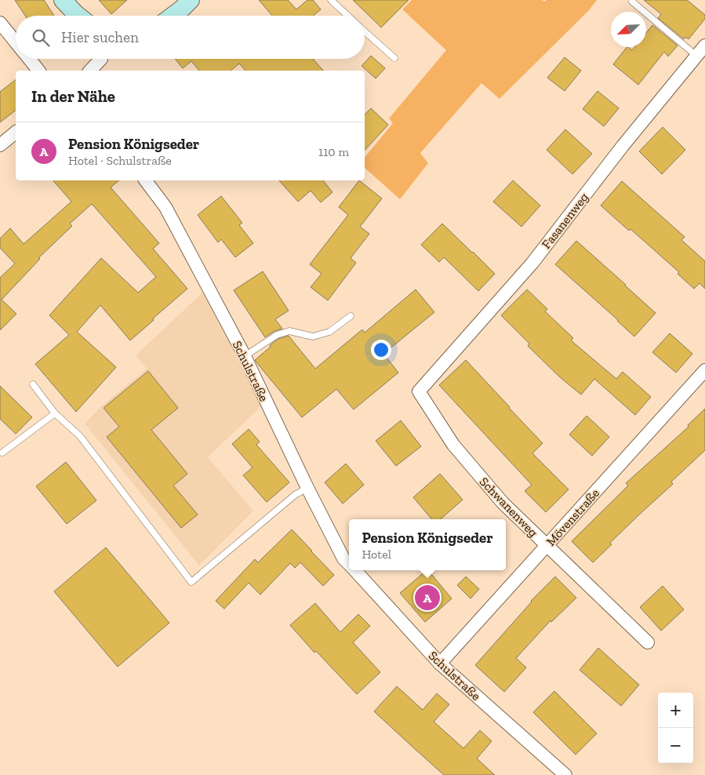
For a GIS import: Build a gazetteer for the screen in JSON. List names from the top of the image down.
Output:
{
  "streets": {
    "street": [
      "Fasanenweg",
      "Schulstraße",
      "Schwanenweg",
      "Mövenstraße"
    ]
  },
  "crossings": [
    ["Fasanenweg", "Schwanenweg"],
    ["Schulstraße", "Mövenstraße"],
    ["Schwanenweg", "Mövenstraße"]
  ],
  "north": "bottom left",
  "page": {
    "search": "Hier suchen",
    "heading": "In der Nähe",
    "list": [
      {
        "mark": "A",
        "name": "Pension Königseder",
        "note": "Hotel · Schulstraße",
        "value": "110 m"
      }
    ],
    "popup": ["Pension Königseder", "Hotel"],
    "pins": "A",
    "map_buttons": ["+", "−"]
  }
}
